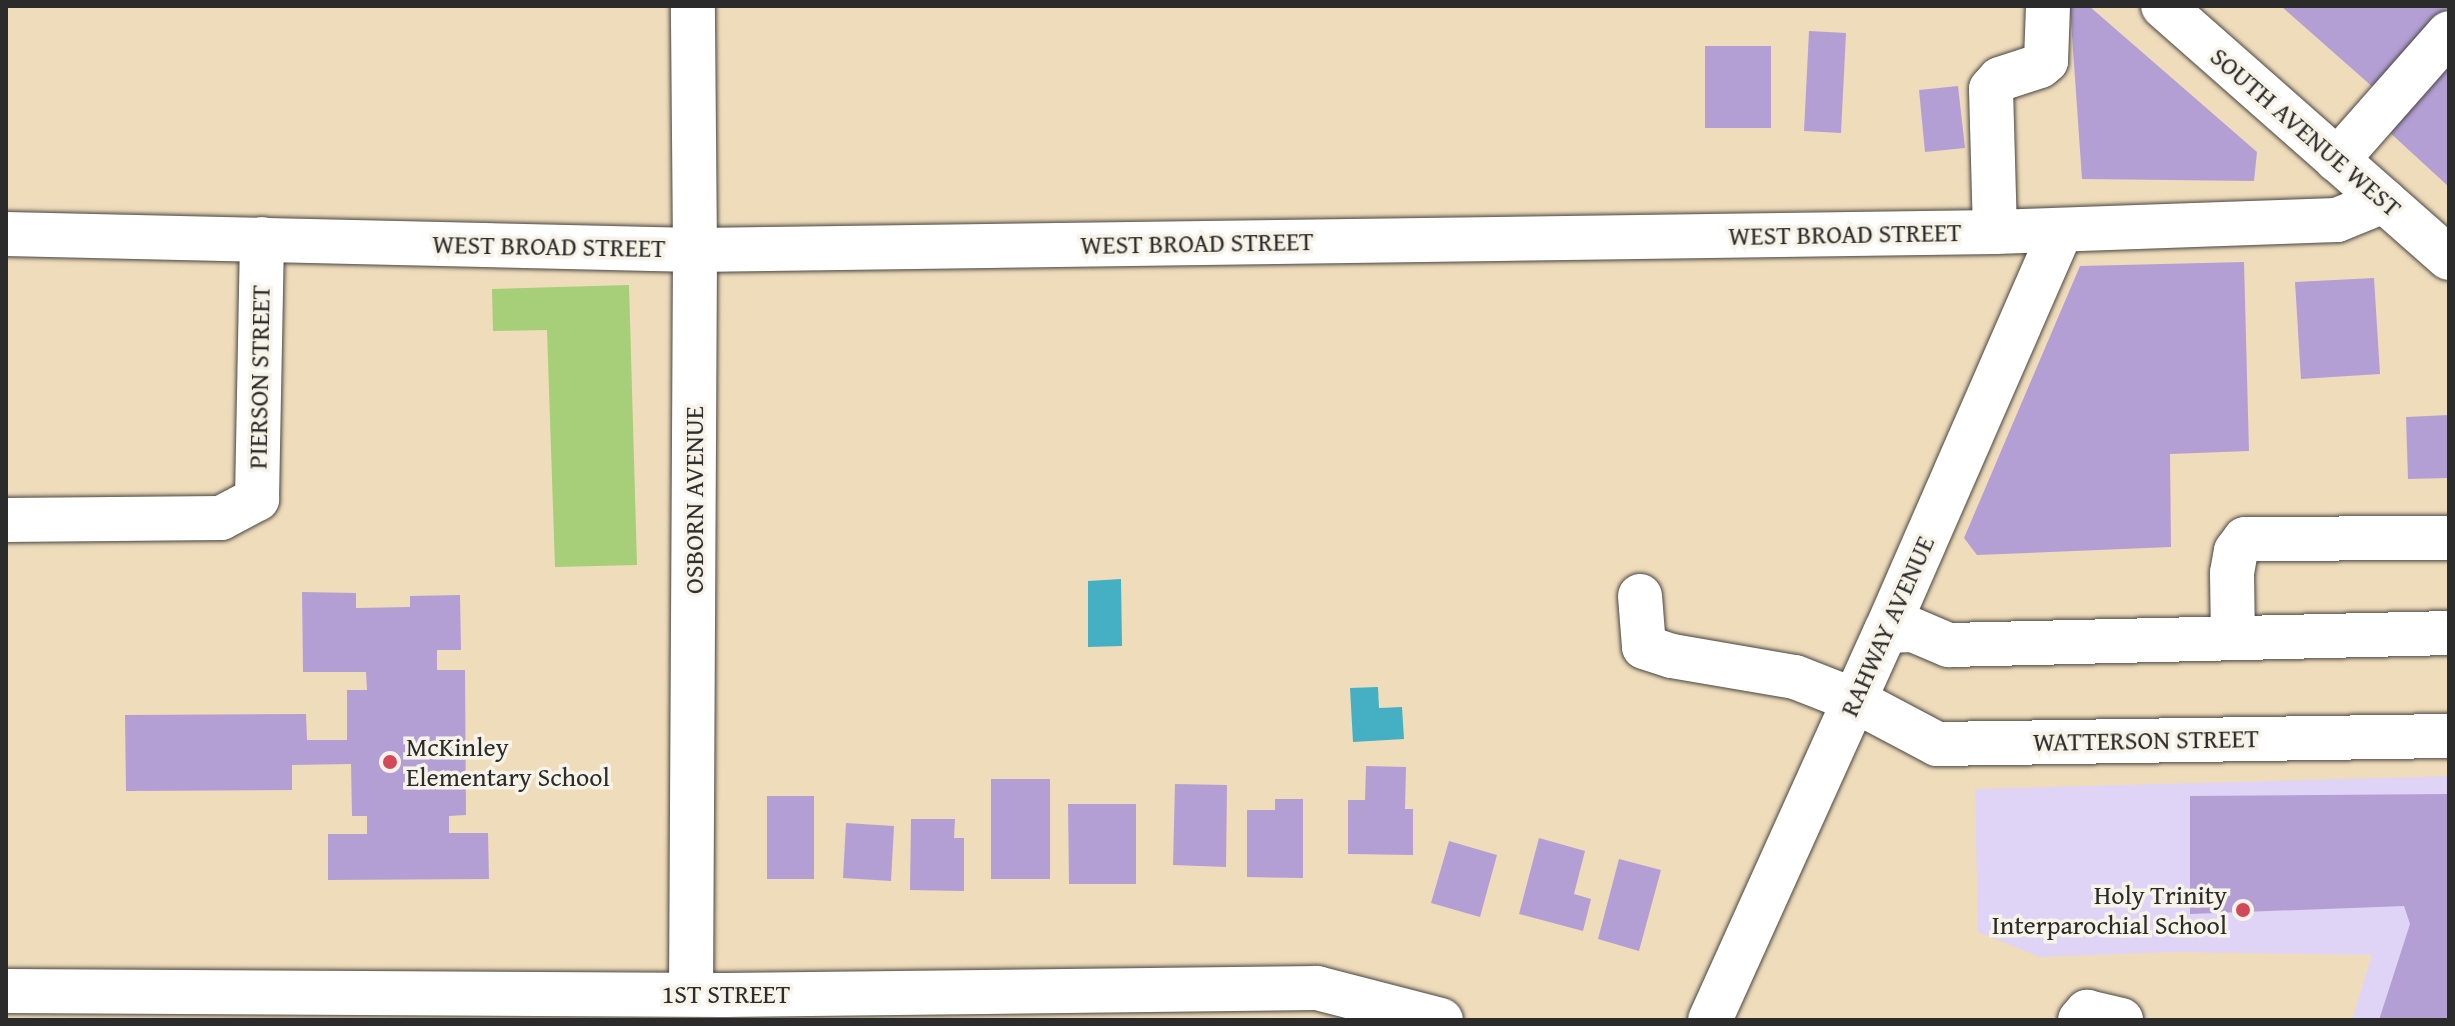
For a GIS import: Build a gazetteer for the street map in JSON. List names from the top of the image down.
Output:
{
  "streets": {
    "street": [
      "SOUTH AVENUE WEST",
      "WEST BROAD STREET",
      "PIERSON STREET",
      "OSBORN AVENUE",
      "RAHWAY AVENUE",
      "WATTERSON STREET",
      "1ST STREET"
    ]
  },
  "crossings": [
    ["SOUTH AVENUE WEST", "WEST BROAD STREET"],
    ["WEST BROAD STREET", "PIERSON STREET"],
    ["WEST BROAD STREET", "OSBORN AVENUE"],
    ["WEST BROAD STREET", "RAHWAY AVENUE"],
    ["OSBORN AVENUE", "1ST STREET"],
    ["RAHWAY AVENUE", "WATTERSON STREET"]
  ],
  "places": ["McKinley Elementary School", "Holy Trinity Interparochial School"]
}
